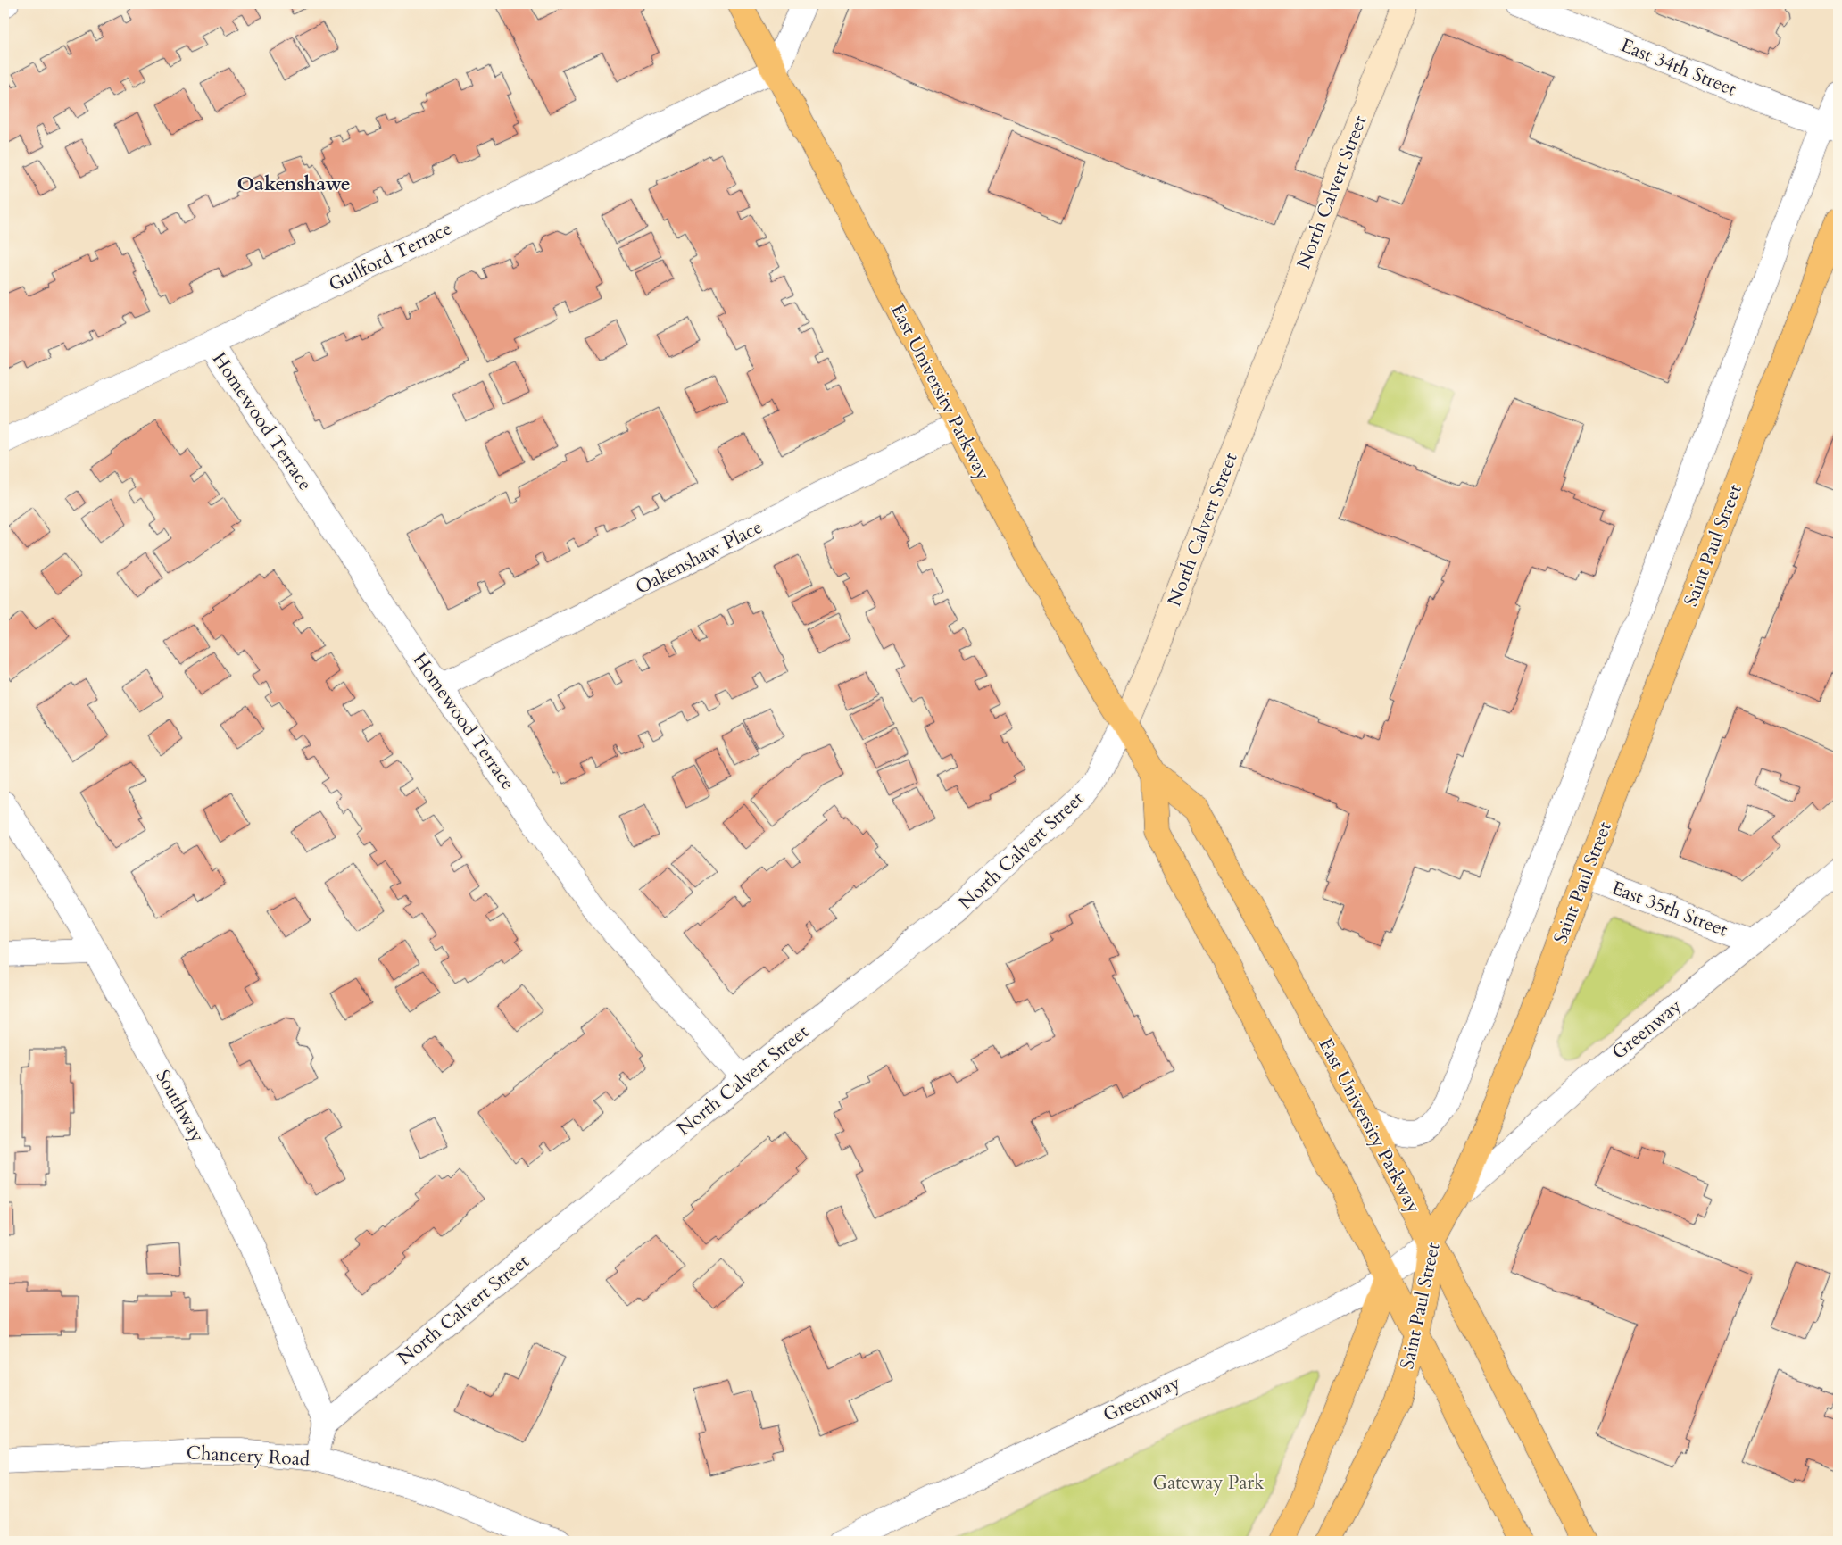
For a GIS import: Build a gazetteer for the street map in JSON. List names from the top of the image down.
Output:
{
  "streets": {
    "main road": ["North Calvert Street", "East University Parkway", "Saint Paul Street"],
    "street": [
      "East 34th Street",
      "Guilford Terrace",
      "Homewood Terrace",
      "Oakenshaw Place",
      "East 35th Street",
      "Greenway",
      "Southway",
      "Chancery Road"
    ]
  },
  "crossings": [
    ["North Calvert Street", "East University Parkway"],
    ["North Calvert Street", "Homewood Terrace"],
    ["North Calvert Street", "Southway"],
    ["Guilford Terrace", "East University Parkway"],
    ["Guilford Terrace", "Homewood Terrace"],
    ["East University Parkway", "Saint Paul Street"],
    ["East University Parkway", "Oakenshaw Place"],
    ["East University Parkway", "Greenway"],
    ["Homewood Terrace", "Oakenshaw Place"],
    ["Saint Paul Street", "East 35th Street"],
    ["Saint Paul Street", "Greenway"],
    ["East 35th Street", "Greenway"]
  ],
  "districts": ["Oakenshawe"],
  "parks": ["Gateway Park"]
}
